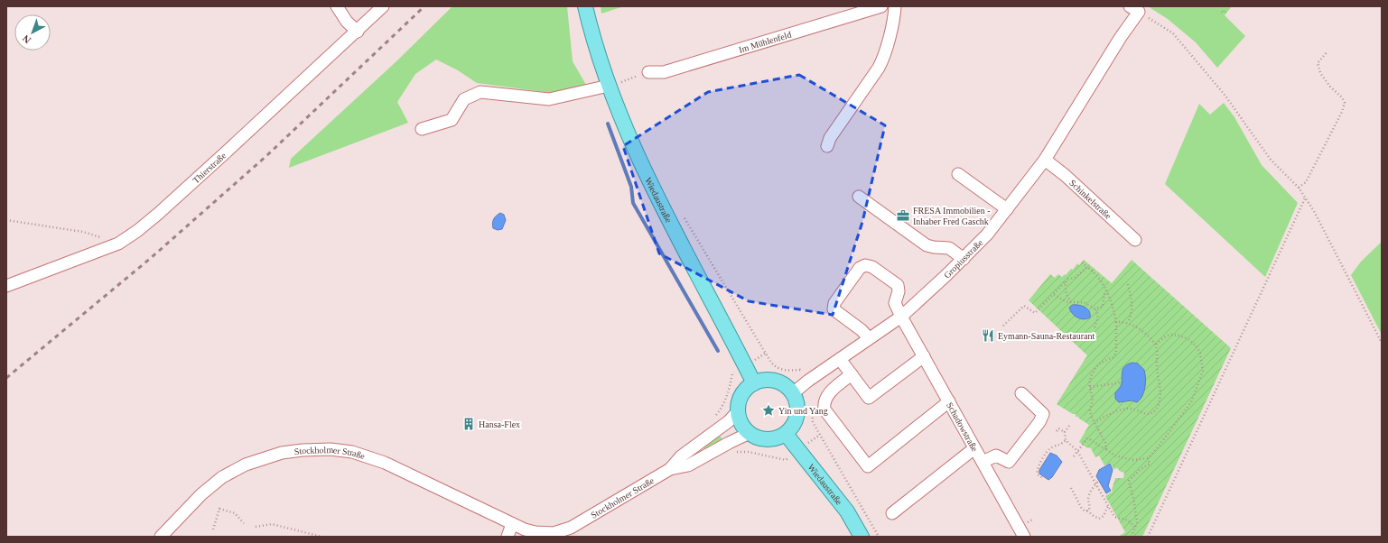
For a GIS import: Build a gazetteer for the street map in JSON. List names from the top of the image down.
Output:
{
  "streets": {
    "main road": ["Wiedaustraße"],
    "street": [
      "Im Mühlenfeld",
      "Thierstraße",
      "Schinkelstraße",
      "Gropiusstraße",
      "Schadowstraße",
      "Stockholmer Straße"
    ]
  },
  "crossings": [
    ["Wiedaustraße", "Gropiusstraße"],
    ["Wiedaustraße", "Stockholmer Straße"],
    ["Schinkelstraße", "Gropiusstraße"],
    ["Gropiusstraße", "Schadowstraße"],
    ["Gropiusstraße", "Stockholmer Straße"]
  ],
  "places": {
    "office": ["FRESA Immobilien - Inhaber Fred Gaschk"],
    "restaurant": ["Eymann-Sauna-Restaurant"],
    "place": ["Yin und Yang"],
    "building": ["Hansa-Flex"]
  },
  "north": "bottom left"
}
